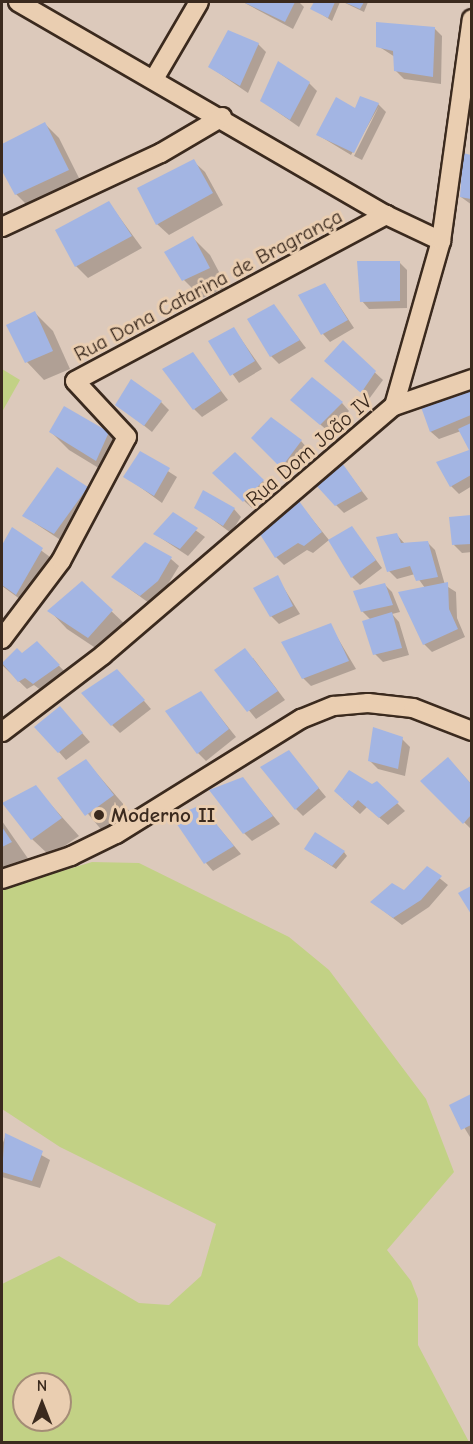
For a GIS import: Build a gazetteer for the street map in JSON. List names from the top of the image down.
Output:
{
  "streets": {
    "street": ["Rua Dona Catarina de Bragrança", "Rua Dom João IV"]
  },
  "places": ["Moderno II"],
  "north": "top"
}
